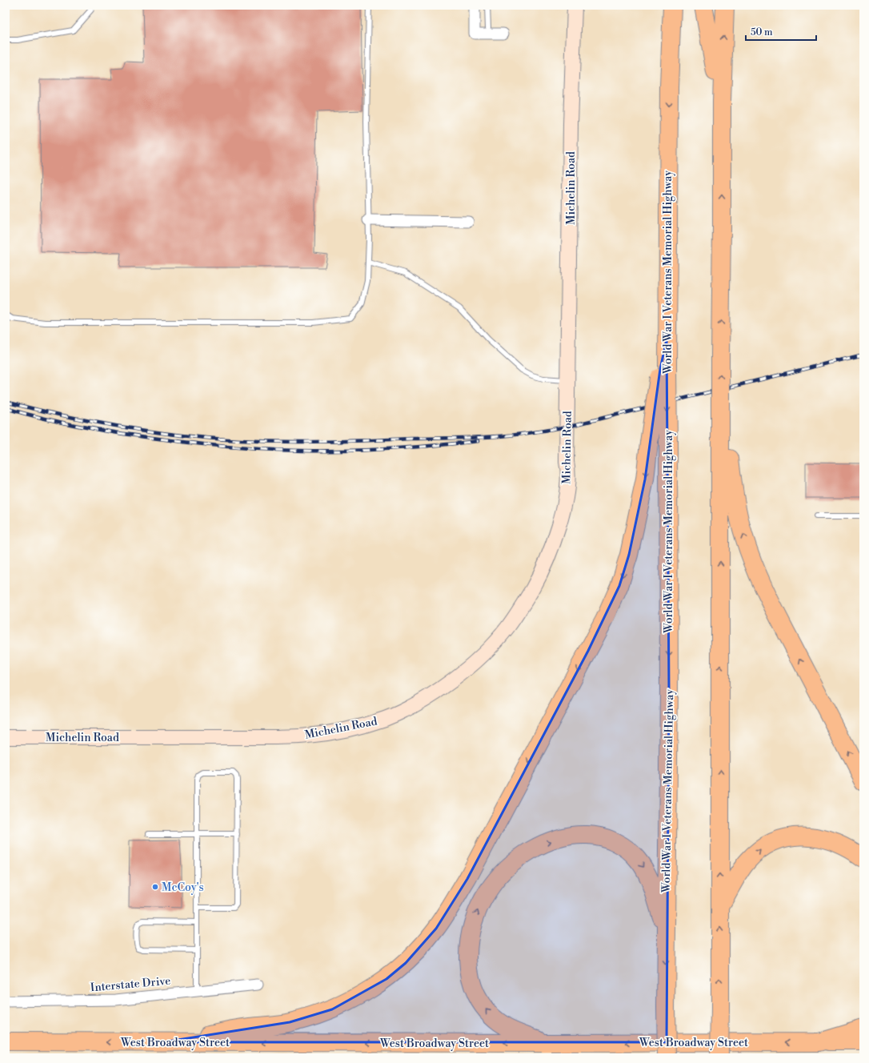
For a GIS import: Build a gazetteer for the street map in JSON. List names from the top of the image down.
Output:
{
  "streets": {
    "highway": ["World War I Veterans Memorial Highway", "West Broadway Street"],
    "street": ["Michelin Road", "Interstate Drive"]
  },
  "one_way": ["West Broadway Street"],
  "places": ["McCoy's"],
  "scale_bar": "50 m"
}
